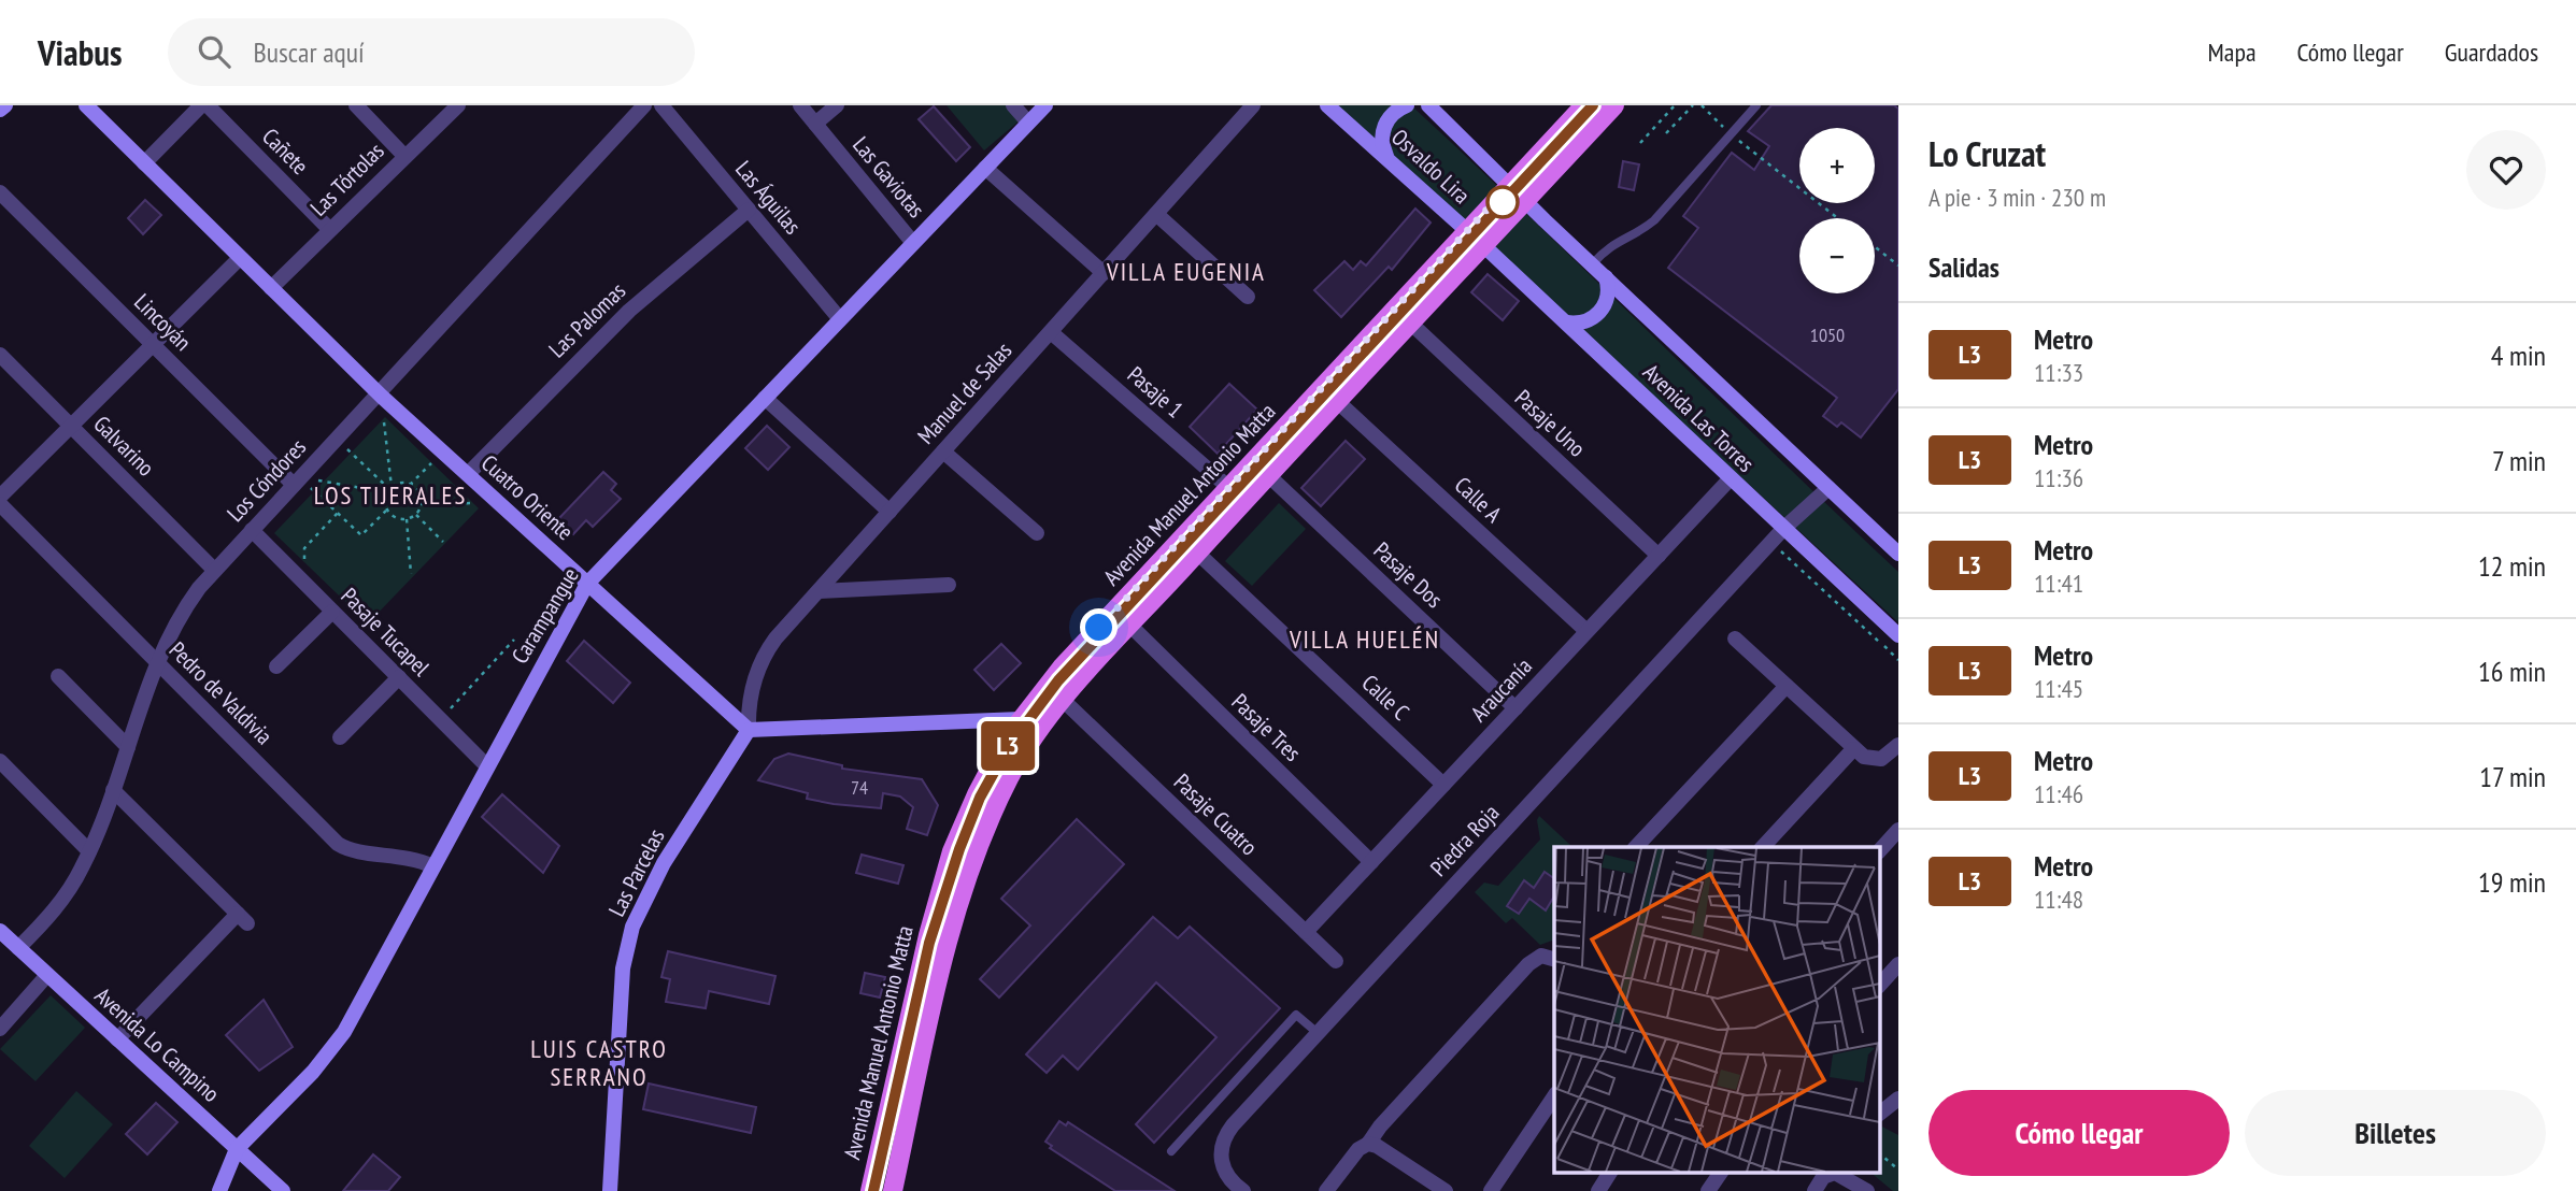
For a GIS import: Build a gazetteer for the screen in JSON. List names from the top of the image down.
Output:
{
  "streets": {
    "main road": ["Avenida Manuel Antonio Matta"],
    "street": [
      "Cañete",
      "Osvaldo Lira",
      "Las Gaviotas",
      "Las Tórtolas",
      "Las Águilas",
      "Las Palomas",
      "Lincoyán",
      "Pasaje 1",
      "Manuel de Salas",
      "Avenida Las Torres",
      "Pasaje Uno",
      "Galvarino",
      "Los Cóndores",
      "Cuatro Oriente",
      "Calle A",
      "Pasaje Dos",
      "Carampangue",
      "Pasaje Tucapel",
      "Araucanía",
      "Pedro de Valdivia",
      "Calle C",
      "Pasaje Tres",
      "Pasaje Cuatro",
      "Piedra Roja",
      "Las Parcelas",
      "Avenida Lo Campino"
    ]
  },
  "crossings": [
    ["Cañete", "Las Tórtolas"],
    ["Osvaldo Lira", "Avenida Las Torres"],
    ["Osvaldo Lira", "Avenida Manuel Antonio Matta"],
    ["Las Gaviotas", "Carampangue"],
    ["Las Tórtolas", "Cuatro Oriente"],
    ["Las Águilas", "Las Palomas"],
    ["Las Águilas", "Carampangue"],
    ["Las Palomas", "Cuatro Oriente"],
    ["Lincoyán", "Los Cóndores"],
    ["Pasaje 1", "Manuel de Salas"],
    ["Pasaje 1", "Avenida Manuel Antonio Matta"],
    ["Manuel de Salas", "Cuatro Oriente"],
    ["Manuel de Salas", "Las Parcelas"],
    ["Avenida Las Torres", "Avenida Manuel Antonio Matta"],
    ["Avenida Las Torres", "Araucanía"],
    ["Avenida Las Torres", "Piedra Roja"],
    ["Pasaje Uno", "Avenida Manuel Antonio Matta"],
    ["Pasaje Uno", "Araucanía"],
    ["Galvarino", "Los Cóndores"],
    ["Los Cóndores", "Cuatro Oriente"],
    ["Los Cóndores", "Pasaje Tucapel"],
    ["Los Cóndores", "Pedro de Valdivia"],
    ["Los Cóndores", "Avenida Lo Campino"],
    ["Avenida Manuel Antonio Matta", "Calle A"],
    ["Avenida Manuel Antonio Matta", "Pasaje Dos"],
    ["Avenida Manuel Antonio Matta", "Calle C"],
    ["Avenida Manuel Antonio Matta", "Pasaje Tres"],
    ["Avenida Manuel Antonio Matta", "Pasaje Cuatro"],
    ["Cuatro Oriente", "Carampangue"],
    ["Cuatro Oriente", "Las Parcelas"],
    ["Calle A", "Araucanía"],
    ["Pasaje Dos", "Araucanía"],
    ["Carampangue", "Pasaje Tucapel"],
    ["Carampangue", "Pedro de Valdivia"],
    ["Carampangue", "Avenida Lo Campino"],
    ["Araucanía", "Calle C"],
    ["Araucanía", "Pasaje Tres"],
    ["Araucanía", "Pasaje Cuatro"]
  ],
  "districts": [
    "VILLA EUGENIA",
    "LOS TIJERALES",
    "VILLA HUELÉN",
    "LUIS CASTRO SERRANO"
  ],
  "lines": ["metro line L3"],
  "house_numbers": ["1050", "74"],
  "page": {
    "header": "Viabus",
    "search": "Buscar aquí",
    "nav": ["Mapa", "Cómo llegar", "Guardados"],
    "on_map": "L3",
    "heading": [
      ["Lo Cruzat", "A pie · 3 min · 230 m"],
      "Salidas"
    ],
    "map_buttons": ["+", "−"],
    "list": [
      {
        "mark": "L3",
        "name": "Metro",
        "note": "11:33",
        "value": "4 min"
      },
      {
        "mark": "L3",
        "name": "Metro",
        "note": "11:36",
        "value": "7 min"
      },
      {
        "mark": "L3",
        "name": "Metro",
        "note": "11:41",
        "value": "12 min"
      },
      {
        "mark": "L3",
        "name": "Metro",
        "note": "11:45",
        "value": "16 min"
      },
      {
        "mark": "L3",
        "name": "Metro",
        "note": "11:46",
        "value": "17 min"
      },
      {
        "mark": "L3",
        "name": "Metro",
        "note": "11:48",
        "value": "19 min"
      }
    ],
    "buttons": ["Cómo llegar", "Billetes"]
  }
}
